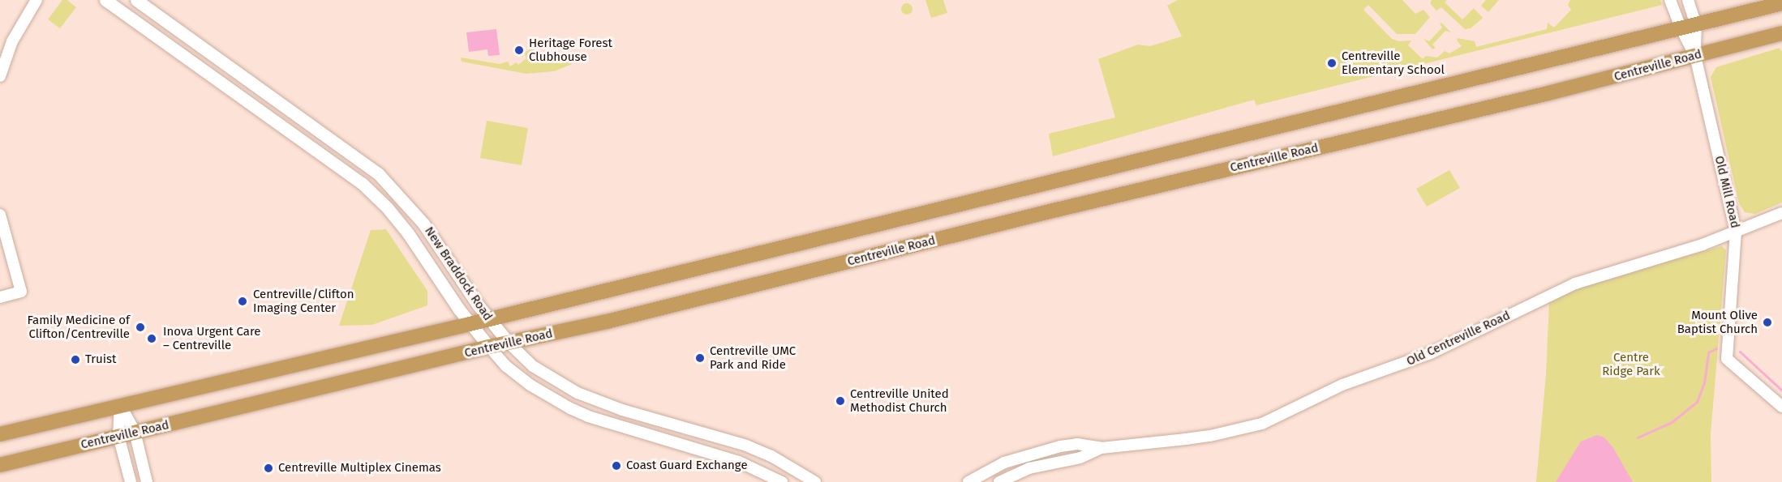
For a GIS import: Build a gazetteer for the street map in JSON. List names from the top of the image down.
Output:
{
  "streets": {
    "highway": ["Centreville Road"],
    "main road": ["New Braddock Road"],
    "street": ["Old Mill Road", "Old Centreville Road"]
  },
  "crossings": [
    ["Centreville Road", "Old Mill Road"],
    ["Centreville Road", "New Braddock Road"],
    ["Old Mill Road", "Old Centreville Road"]
  ],
  "parks": ["Centre Ridge Park"],
  "places": [
    "Heritage Forest Clubhouse",
    "Centreville Elementary School",
    "Centreville/Clifton Imaging Center",
    "Mount Olive Baptist Church",
    "Family Medicine of Clifton/Centreville",
    "Inova Urgent Care – Centreville",
    "Centreville UMC Park and Ride",
    "Truist",
    "Centreville United Methodist Church",
    "Coast Guard Exchange",
    "Centreville Multiplex Cinemas"
  ]
}
